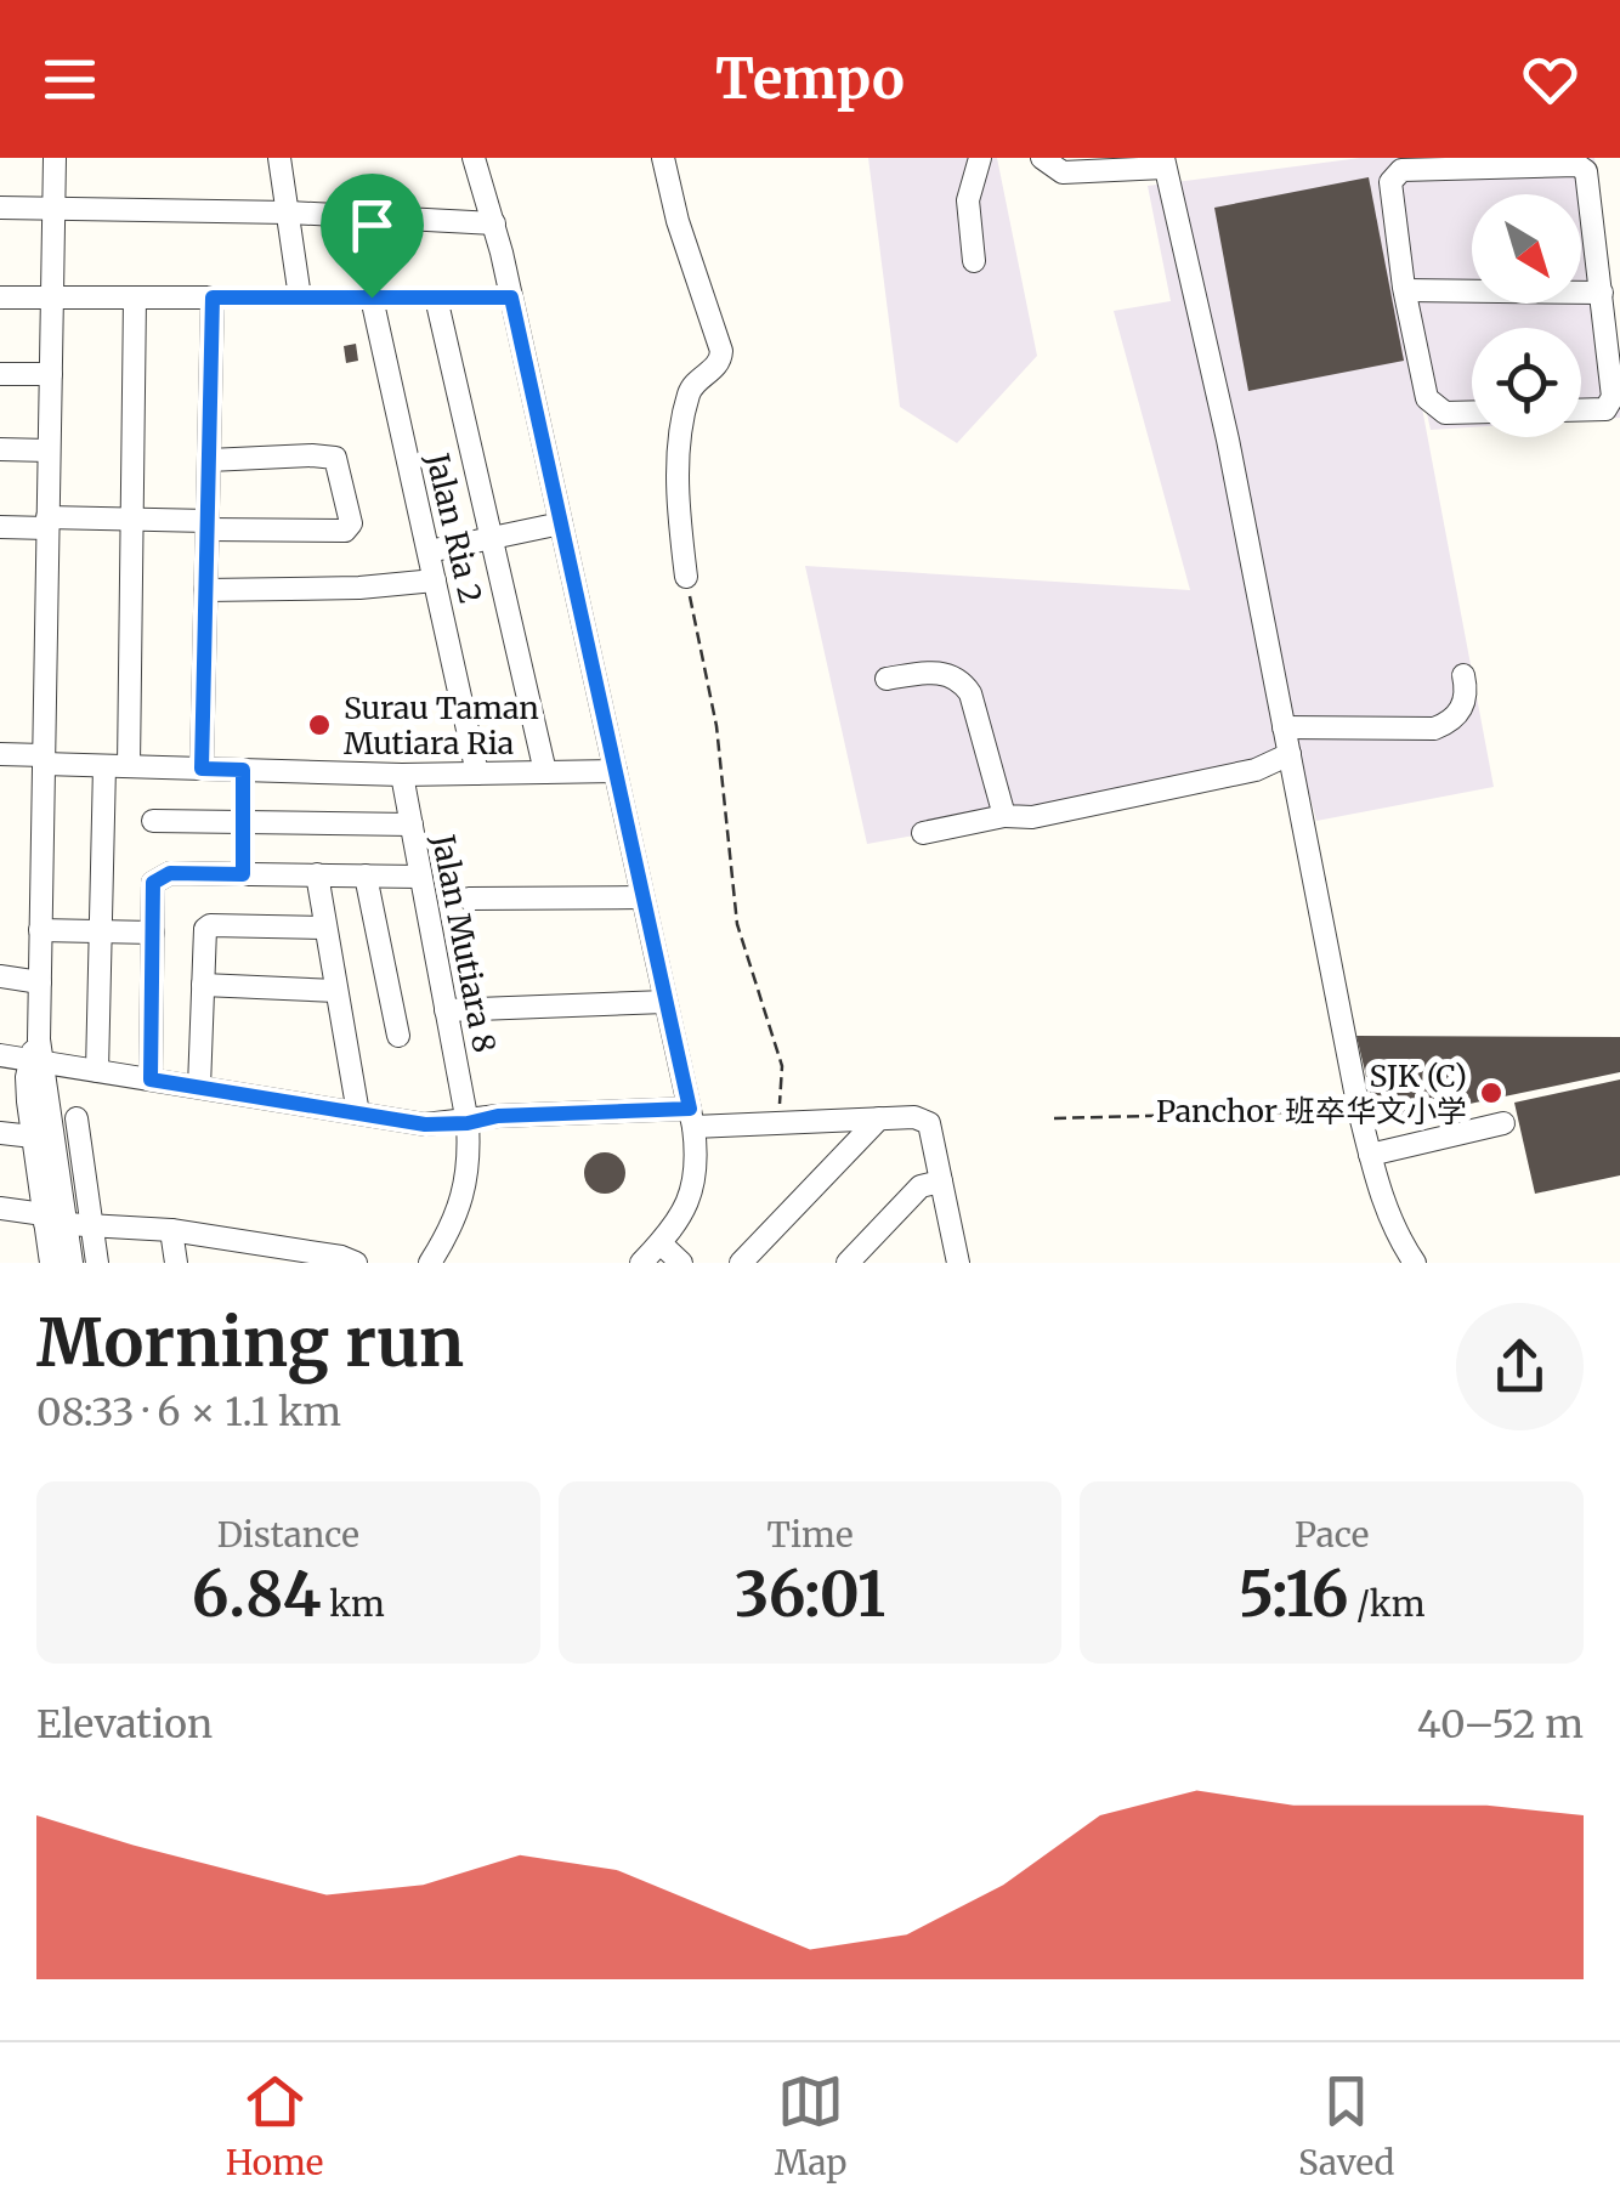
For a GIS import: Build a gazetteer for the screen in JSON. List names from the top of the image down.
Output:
{
  "streets": {
    "street": ["Jalan Ria 2", "Jalan Mutiara 8"]
  },
  "places": ["Surau Taman Mutiara Ria", "SJK (C) Panchor 班卒华文小学"],
  "north": "bottom right",
  "page": {
    "header": "Tempo",
    "heading": ["Morning run", "08:33 · 6 × 1.1 km"],
    "stats": [
      ["Distance", "6.84 km"],
      ["Time", "36:01"],
      ["Pace", "5:16 /km"]
    ],
    "chart": ["Elevation", "40–52 m"],
    "tabs": ["Home", "Map", "Saved"]
  }
}
